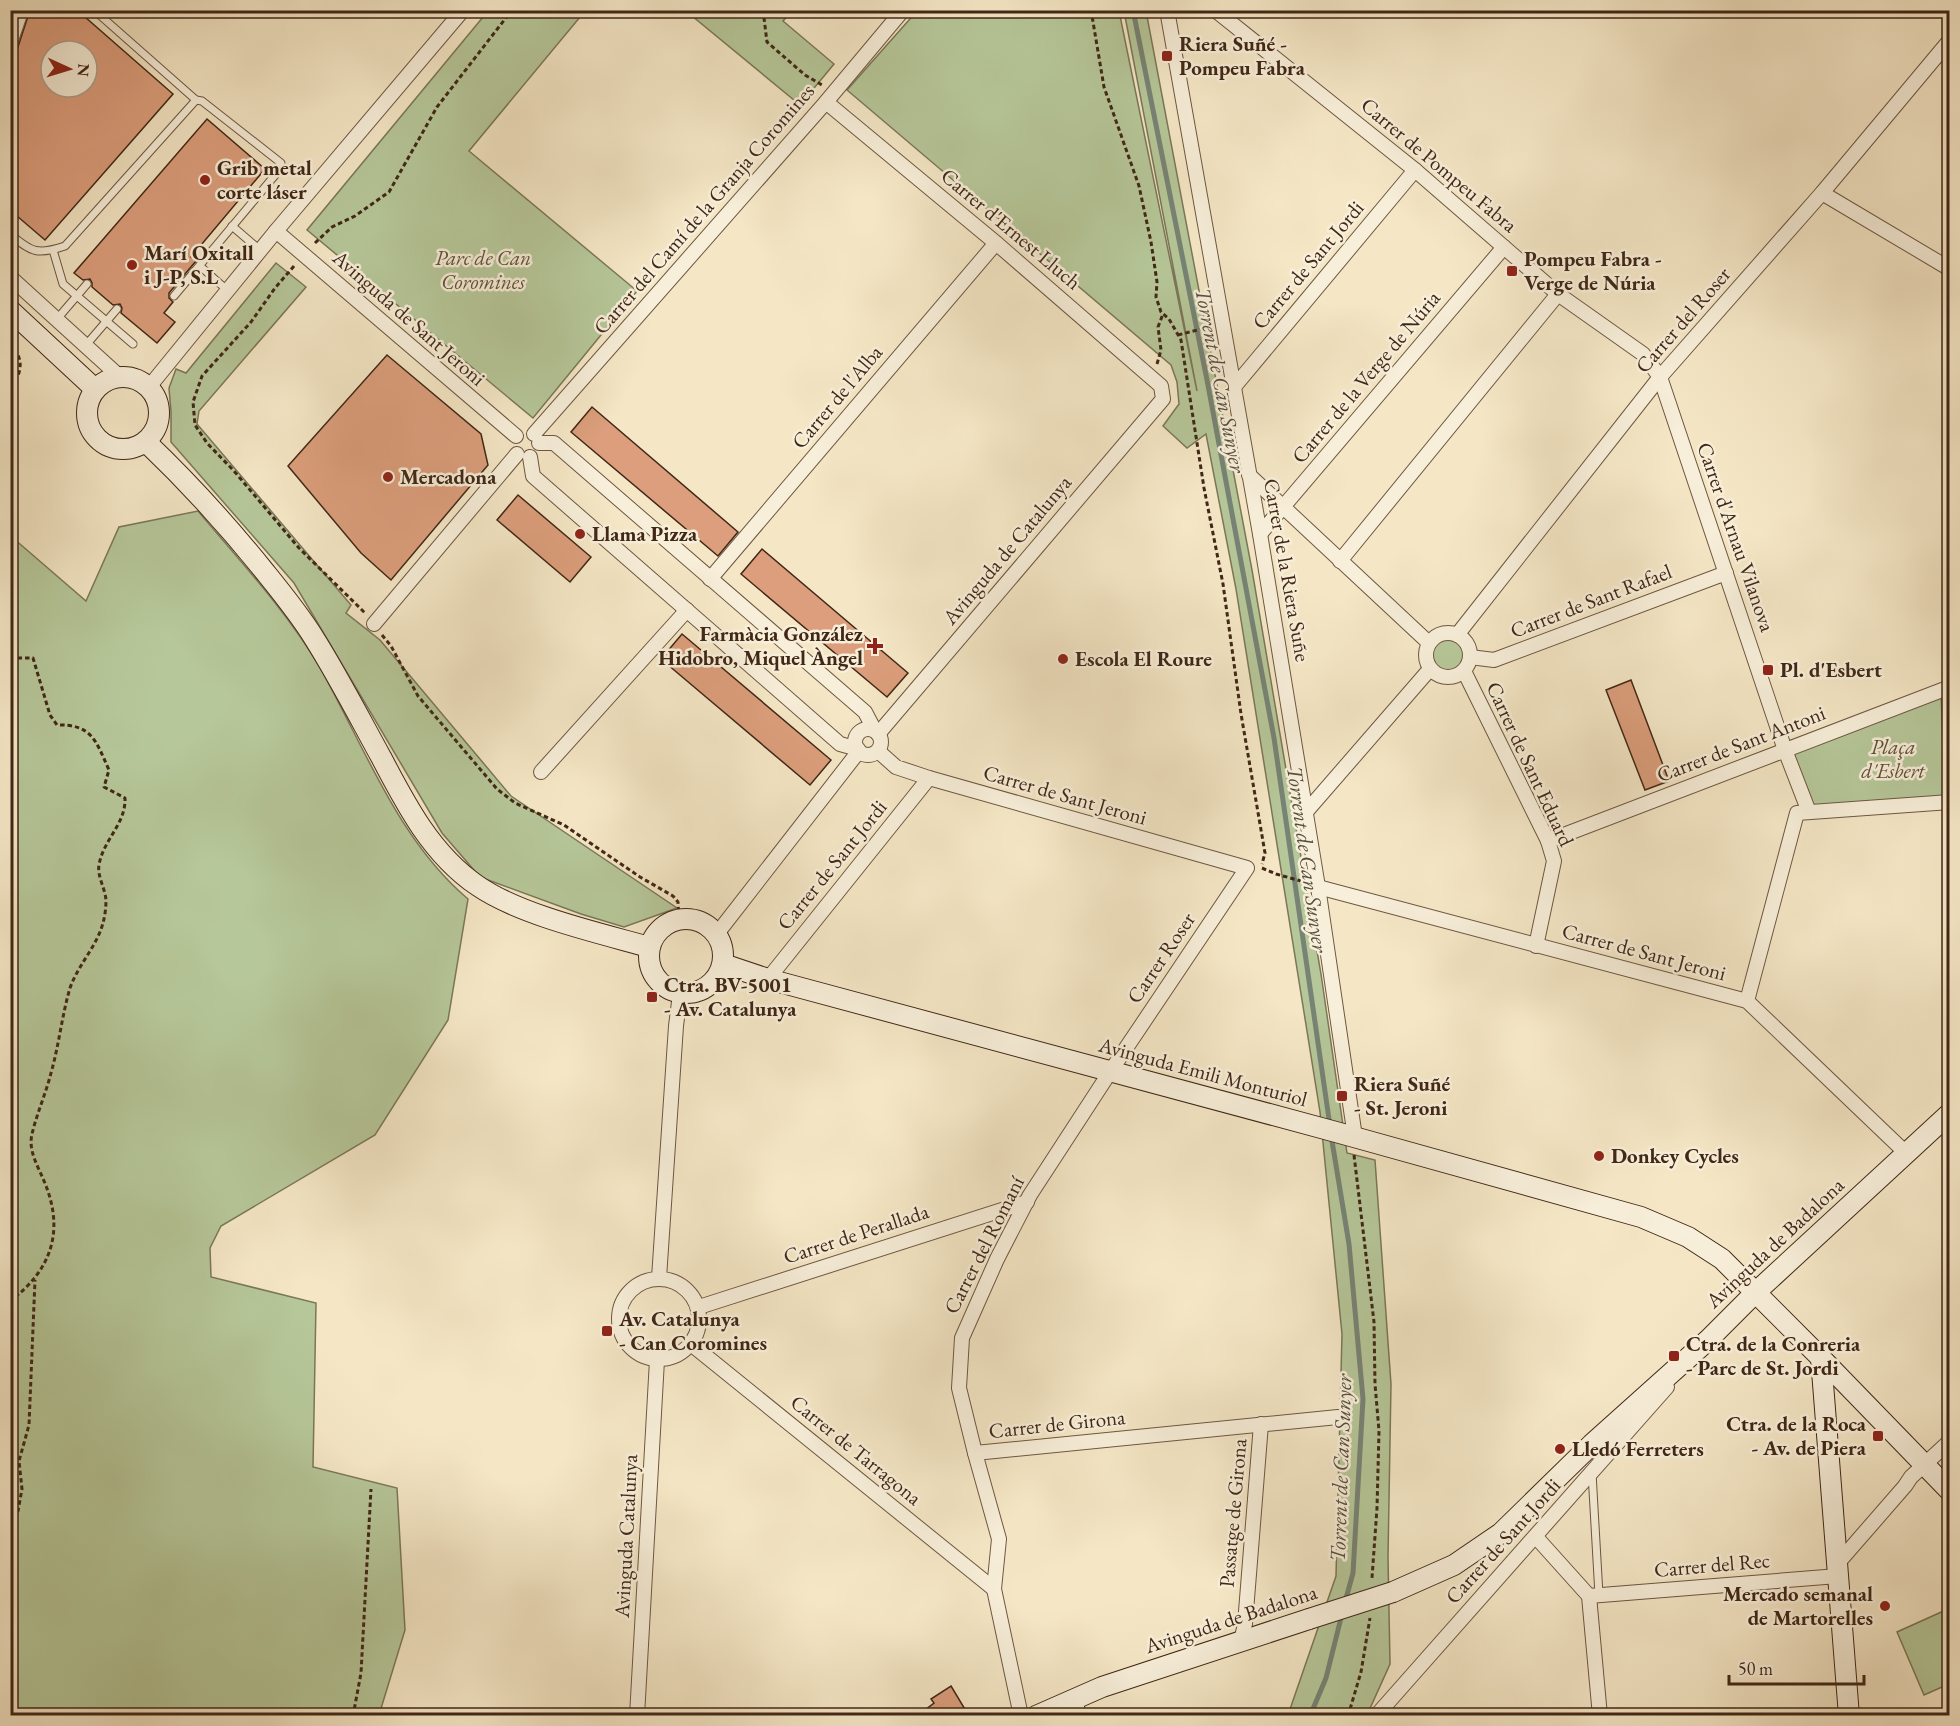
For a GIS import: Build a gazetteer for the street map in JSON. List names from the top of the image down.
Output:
{
  "streets": {
    "street": [
      "Carrer de Pompeu Fabra",
      "Carrer del Camí de la Granja Coromines",
      "Carrer d'Ernest Lluch",
      "Carrer de Sant Jordi",
      "Avinguda de Sant Jeroni",
      "Carrer del Roser",
      "Carrer de la Verge de Núria",
      "Carrer de l'Alba",
      "Carrer d'Arnau Vilanova",
      "Avinguda de Catalunya",
      "Carrer de la Riera Suñe",
      "Carrer de Sant Rafael",
      "Carrer de Sant Antoni",
      "Carrer de Sant Eduard",
      "Carrer de Sant Jeroni",
      "Carrer Roser",
      "Avinguda Emili Monturiol",
      "Carrer de Perallada",
      "Avinguda de Badalona",
      "Carrer del Romaní",
      "Carrer de Girona",
      "Carrer de Tarragona",
      "Passatge de Girona",
      "Avinguda Catalunya",
      "Carrer del Rec"
    ]
  },
  "crossings": [
    ["Carrer de Pompeu Fabra", "Carrer de Sant Jordi"],
    ["Carrer de Pompeu Fabra", "Carrer del Roser"],
    ["Carrer de Pompeu Fabra", "Carrer de la Verge de Núria"],
    ["Carrer de Pompeu Fabra", "Carrer d'Arnau Vilanova"],
    ["Carrer del Camí de la Granja Coromines", "Carrer d'Ernest Lluch"],
    ["Carrer del Camí de la Granja Coromines", "Avinguda de Sant Jeroni"],
    ["Carrer d'Ernest Lluch", "Carrer de l'Alba"],
    ["Carrer d'Ernest Lluch", "Avinguda de Catalunya"],
    ["Carrer de Sant Jordi", "Carrer de la Riera Suñe"],
    ["Carrer de Sant Jordi", "Carrer de Sant Jeroni"],
    ["Carrer de Sant Jordi", "Avinguda Emili Monturiol"],
    ["Carrer de Sant Jordi", "Avinguda de Badalona"],
    ["Carrer del Roser", "Carrer d'Arnau Vilanova"],
    ["Carrer del Roser", "Carrer de Sant Rafael"],
    ["Carrer del Roser", "Carrer de Sant Eduard"],
    ["Carrer de la Verge de Núria", "Carrer de la Riera Suñe"],
    ["Carrer d'Arnau Vilanova", "Carrer de Sant Rafael"],
    ["Carrer d'Arnau Vilanova", "Carrer de Sant Antoni"],
    ["Avinguda de Catalunya", "Carrer de Sant Jeroni"],
    ["Carrer de la Riera Suñe", "Carrer de Sant Jeroni"],
    ["Carrer de la Riera Suñe", "Avinguda Emili Monturiol"],
    ["Carrer de Sant Rafael", "Carrer de Sant Eduard"],
    ["Carrer de Sant Antoni", "Carrer de Sant Eduard"],
    ["Carrer de Sant Eduard", "Carrer de Sant Jeroni"],
    ["Carrer de Sant Jeroni", "Carrer Roser"],
    ["Carrer de Sant Jeroni", "Avinguda de Badalona"],
    ["Carrer Roser", "Avinguda Emili Monturiol"],
    ["Carrer Roser", "Carrer del Romaní"],
    ["Avinguda Emili Monturiol", "Avinguda de Badalona"],
    ["Avinguda Emili Monturiol", "Carrer del Romaní"],
    ["Carrer de Perallada", "Carrer del Romaní"],
    ["Carrer de Perallada", "Carrer de Tarragona"],
    ["Carrer de Perallada", "Avinguda Catalunya"],
    ["Avinguda de Badalona", "Passatge de Girona"],
    ["Carrer del Romaní", "Carrer de Girona"],
    ["Carrer de Girona", "Carrer de Tarragona"],
    ["Carrer de Girona", "Passatge de Girona"],
    ["Carrer de Tarragona", "Avinguda Catalunya"]
  ],
  "water": ["Torrent de Can Sunyer"],
  "parks": ["Parc de Can Coromines", "Plaça d'Esbert"],
  "places": {
    "transit": [
      "Riera Suñé - Pompeu Fabra",
      "Pompeu Fabra - Verge de Núria",
      "Pl. d'Esbert",
      "Ctra. BV-5001 - Av. Catalunya",
      "Riera Suñé - St. Jeroni",
      "Av. Catalunya - Can Coromines",
      "Ctra. de la Conreria - Parc de St. Jordi",
      "Ctra. de la Roca - Av. de Piera"
    ],
    "other": [
      "Grib metal corte láser",
      "Marí Oxitall i J-P, S.L",
      "Mercadona",
      "Llama Pizza",
      "Escola El Roure",
      "Donkey Cycles",
      "Lledó Ferreters",
      "Mercado semanal de Martorelles"
    ],
    "health": ["Farmàcia González Hidobro, Miquel Àngel"]
  },
  "scale_bar": "50 m",
  "north": "right"
}
